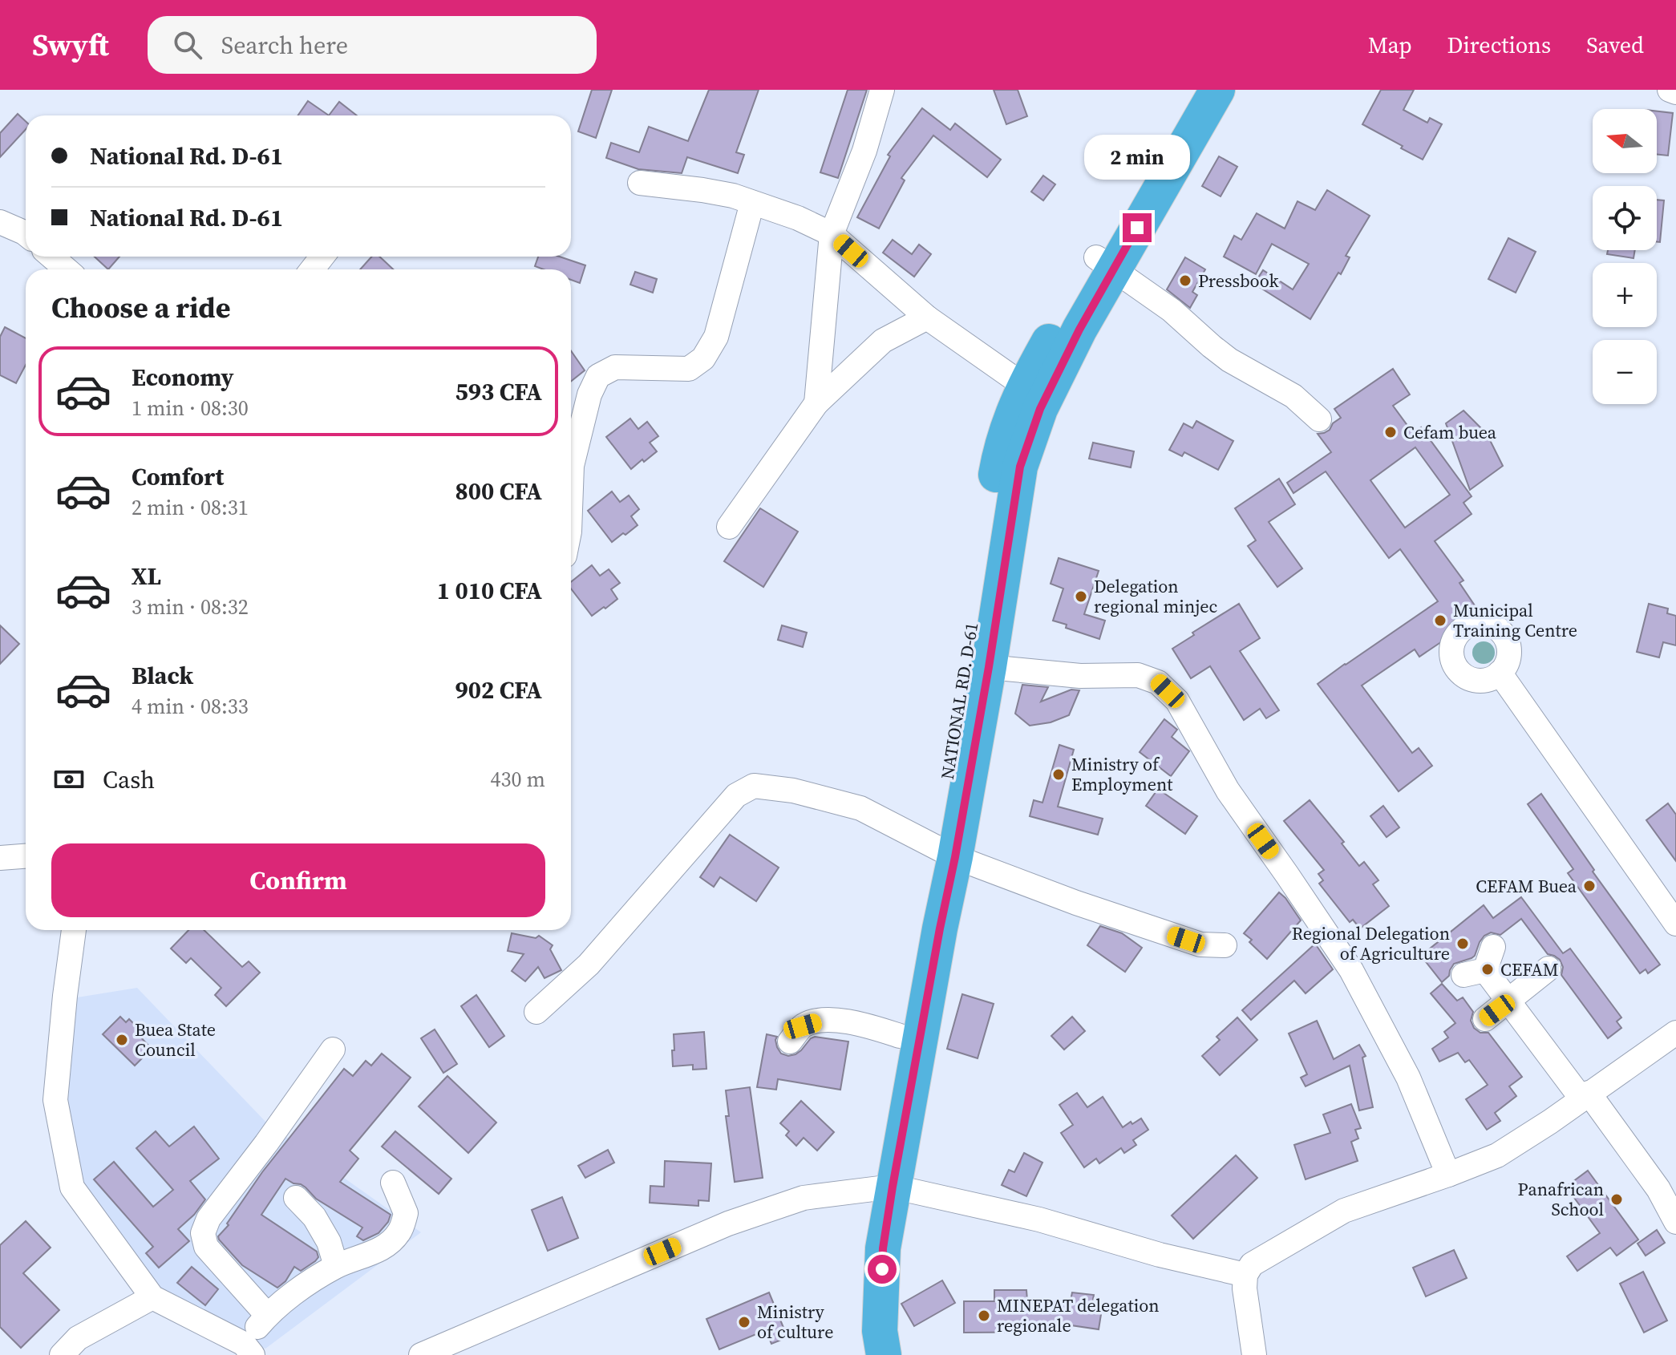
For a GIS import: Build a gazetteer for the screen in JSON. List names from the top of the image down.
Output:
{
  "streets": {
    "highway": ["NATIONAL RD. D-61"]
  },
  "places": [
    "Pressbook",
    "Cefam buea",
    "Delegation regional minjec",
    "Municipal Training Centre",
    "Ministry of Employment",
    "CEFAM Buea",
    "Regional Delegation of Agriculture",
    "CEFAM",
    "Buea State Council",
    "Panafrican School",
    "MINEPAT delegation regionale",
    "Ministry of culture"
  ],
  "north": "left",
  "page": {
    "header": "Swyft",
    "search": "Search here",
    "nav": ["Map", "Directions", "Saved"],
    "map_buttons": ["+", "−"],
    "banner": ["National Rd. D-61", "National Rd. D-61"],
    "bubble": "2 min",
    "heading": "Choose a ride",
    "list": [
      {
        "name": "Economy",
        "note": "1 min · 08:30",
        "value": "593 CFA"
      },
      {
        "name": "Comfort",
        "note": "2 min · 08:31",
        "value": "800 CFA"
      },
      {
        "name": "XL",
        "note": "3 min · 08:32",
        "value": "1 010 CFA"
      },
      {
        "name": "Black",
        "note": "4 min · 08:33",
        "value": "902 CFA"
      }
    ],
    "pay": ["Cash", "430 m"],
    "buttons": "Confirm"
  }
}
